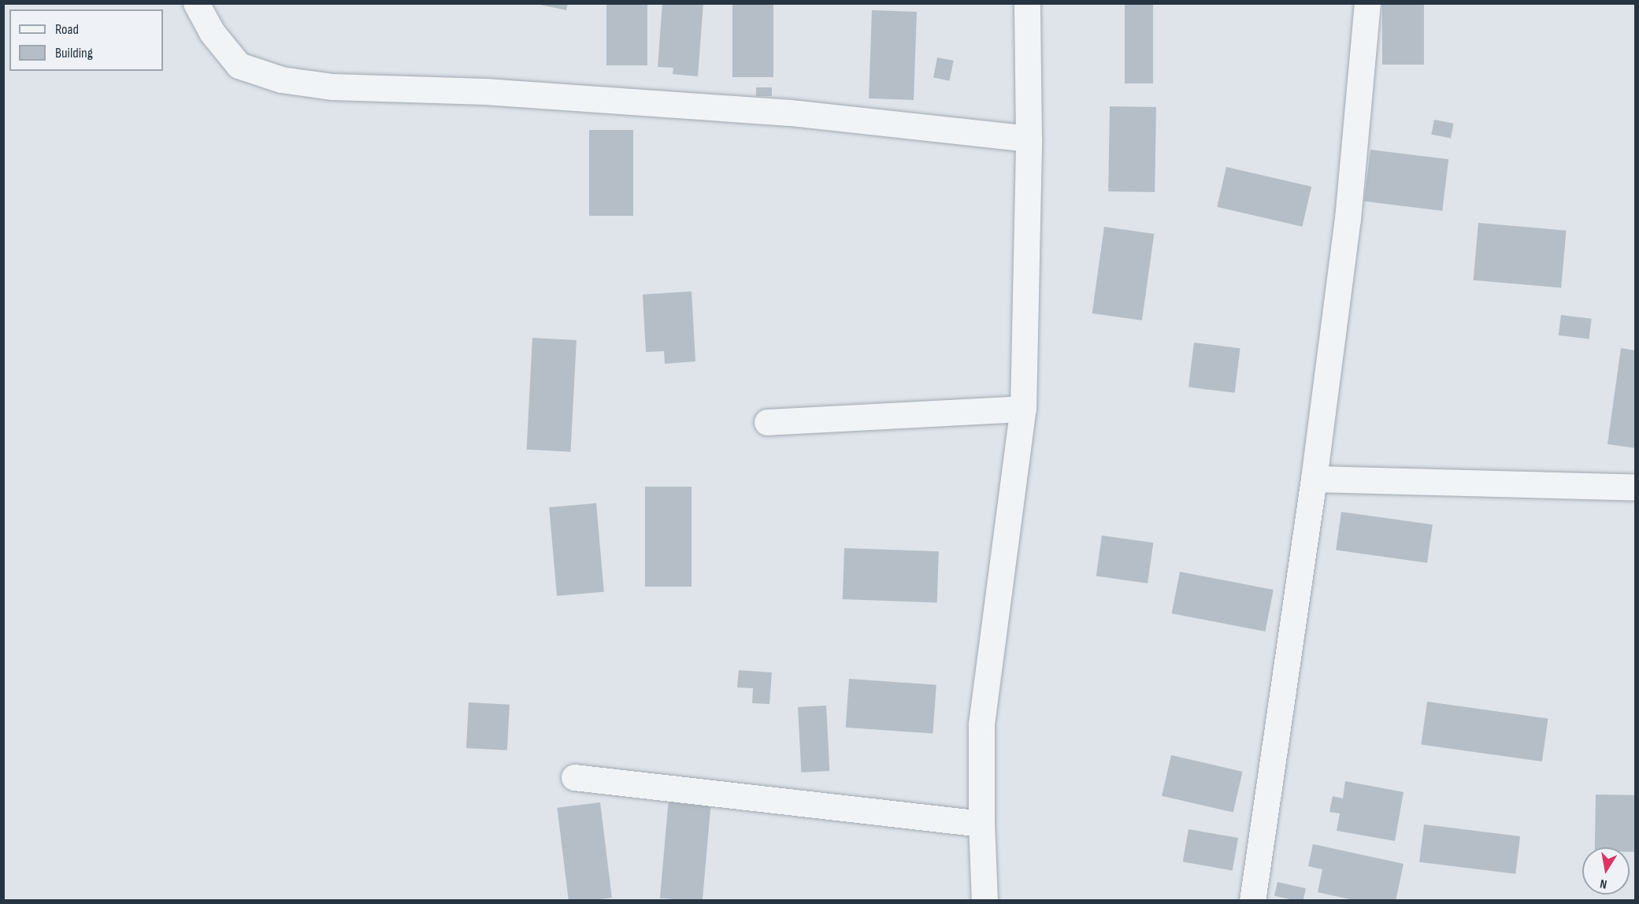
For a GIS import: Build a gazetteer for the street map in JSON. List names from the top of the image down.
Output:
{
  "legend": ["Road", "Building"],
  "north": "bottom"
}
